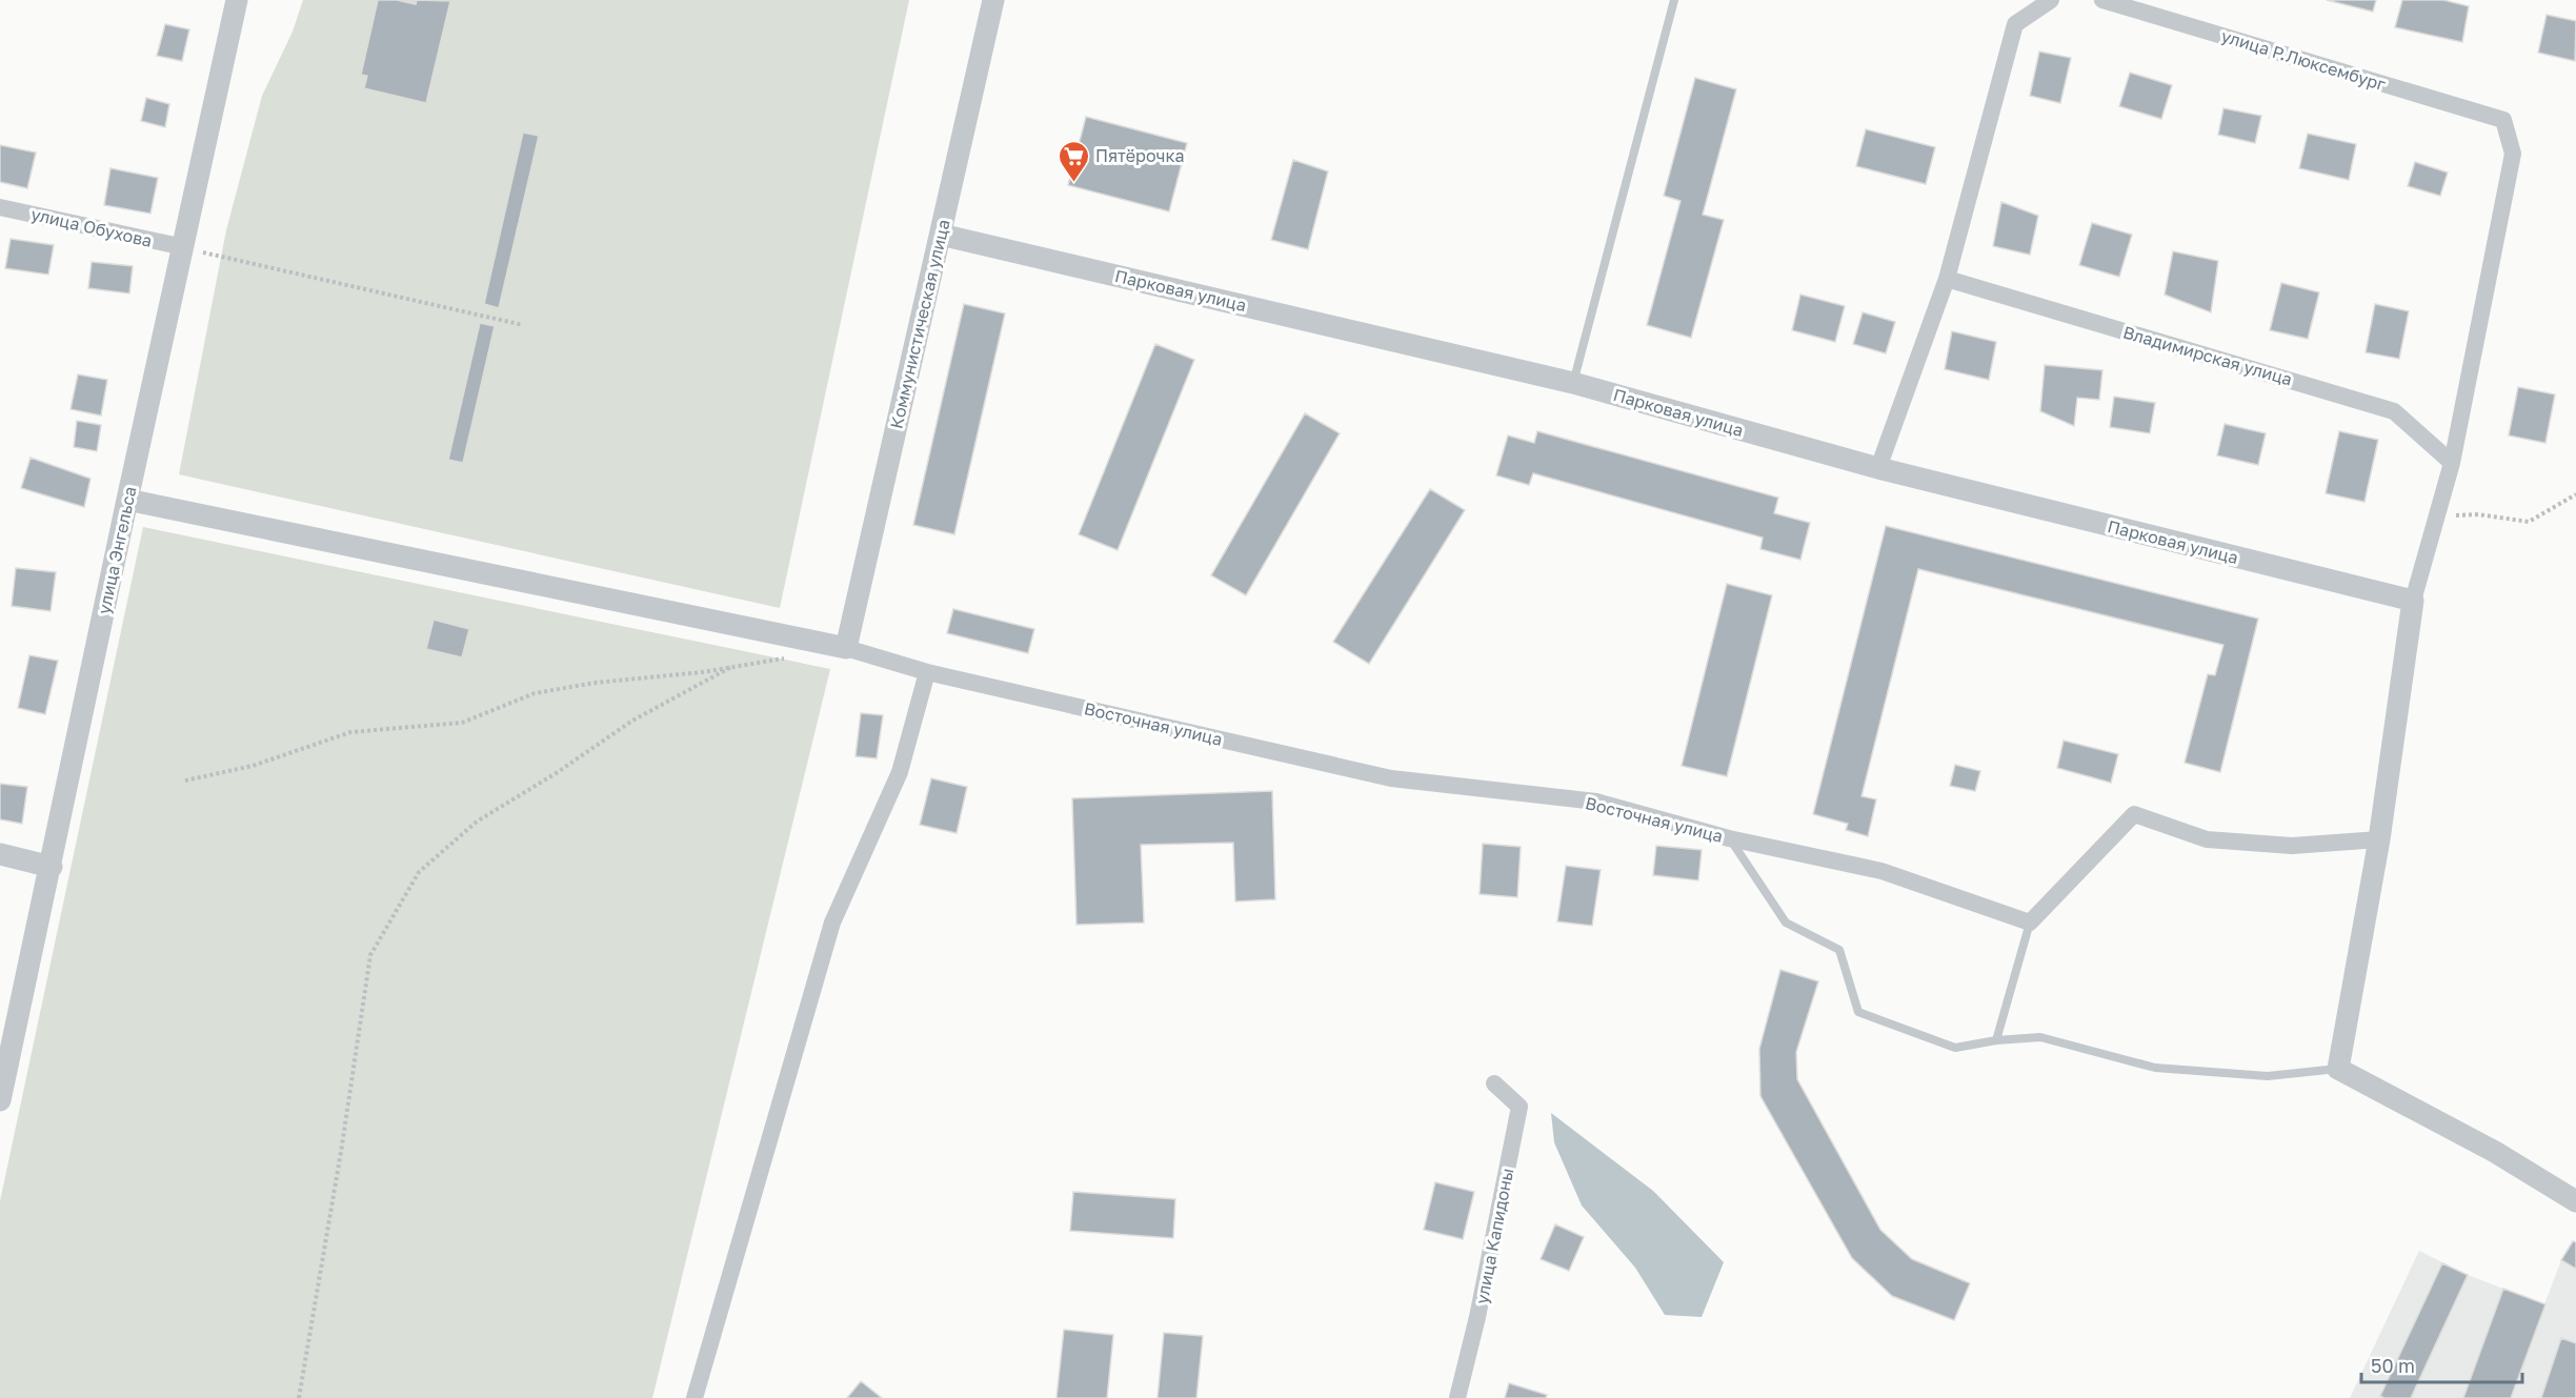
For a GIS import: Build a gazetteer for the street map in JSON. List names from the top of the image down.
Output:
{
  "streets": {
    "street": [
      "улица Р.Люксембург",
      "улица Обухова",
      "Парковая улица",
      "Коммунистическая улица",
      "Владимирская улица",
      "улица Энгельса",
      "Восточная улица",
      "улица Капидоны"
    ]
  },
  "crossings": [
    ["улица Р.Люксембург", "Владимирская улица"],
    ["улица Обухова", "улица Энгельса"],
    ["Парковая улица", "Коммунистическая улица"],
    ["Коммунистическая улица", "Восточная улица"]
  ],
  "places": {
    "supermarket": ["Пятёрочка"]
  },
  "scale_bar": "50 m"
}
